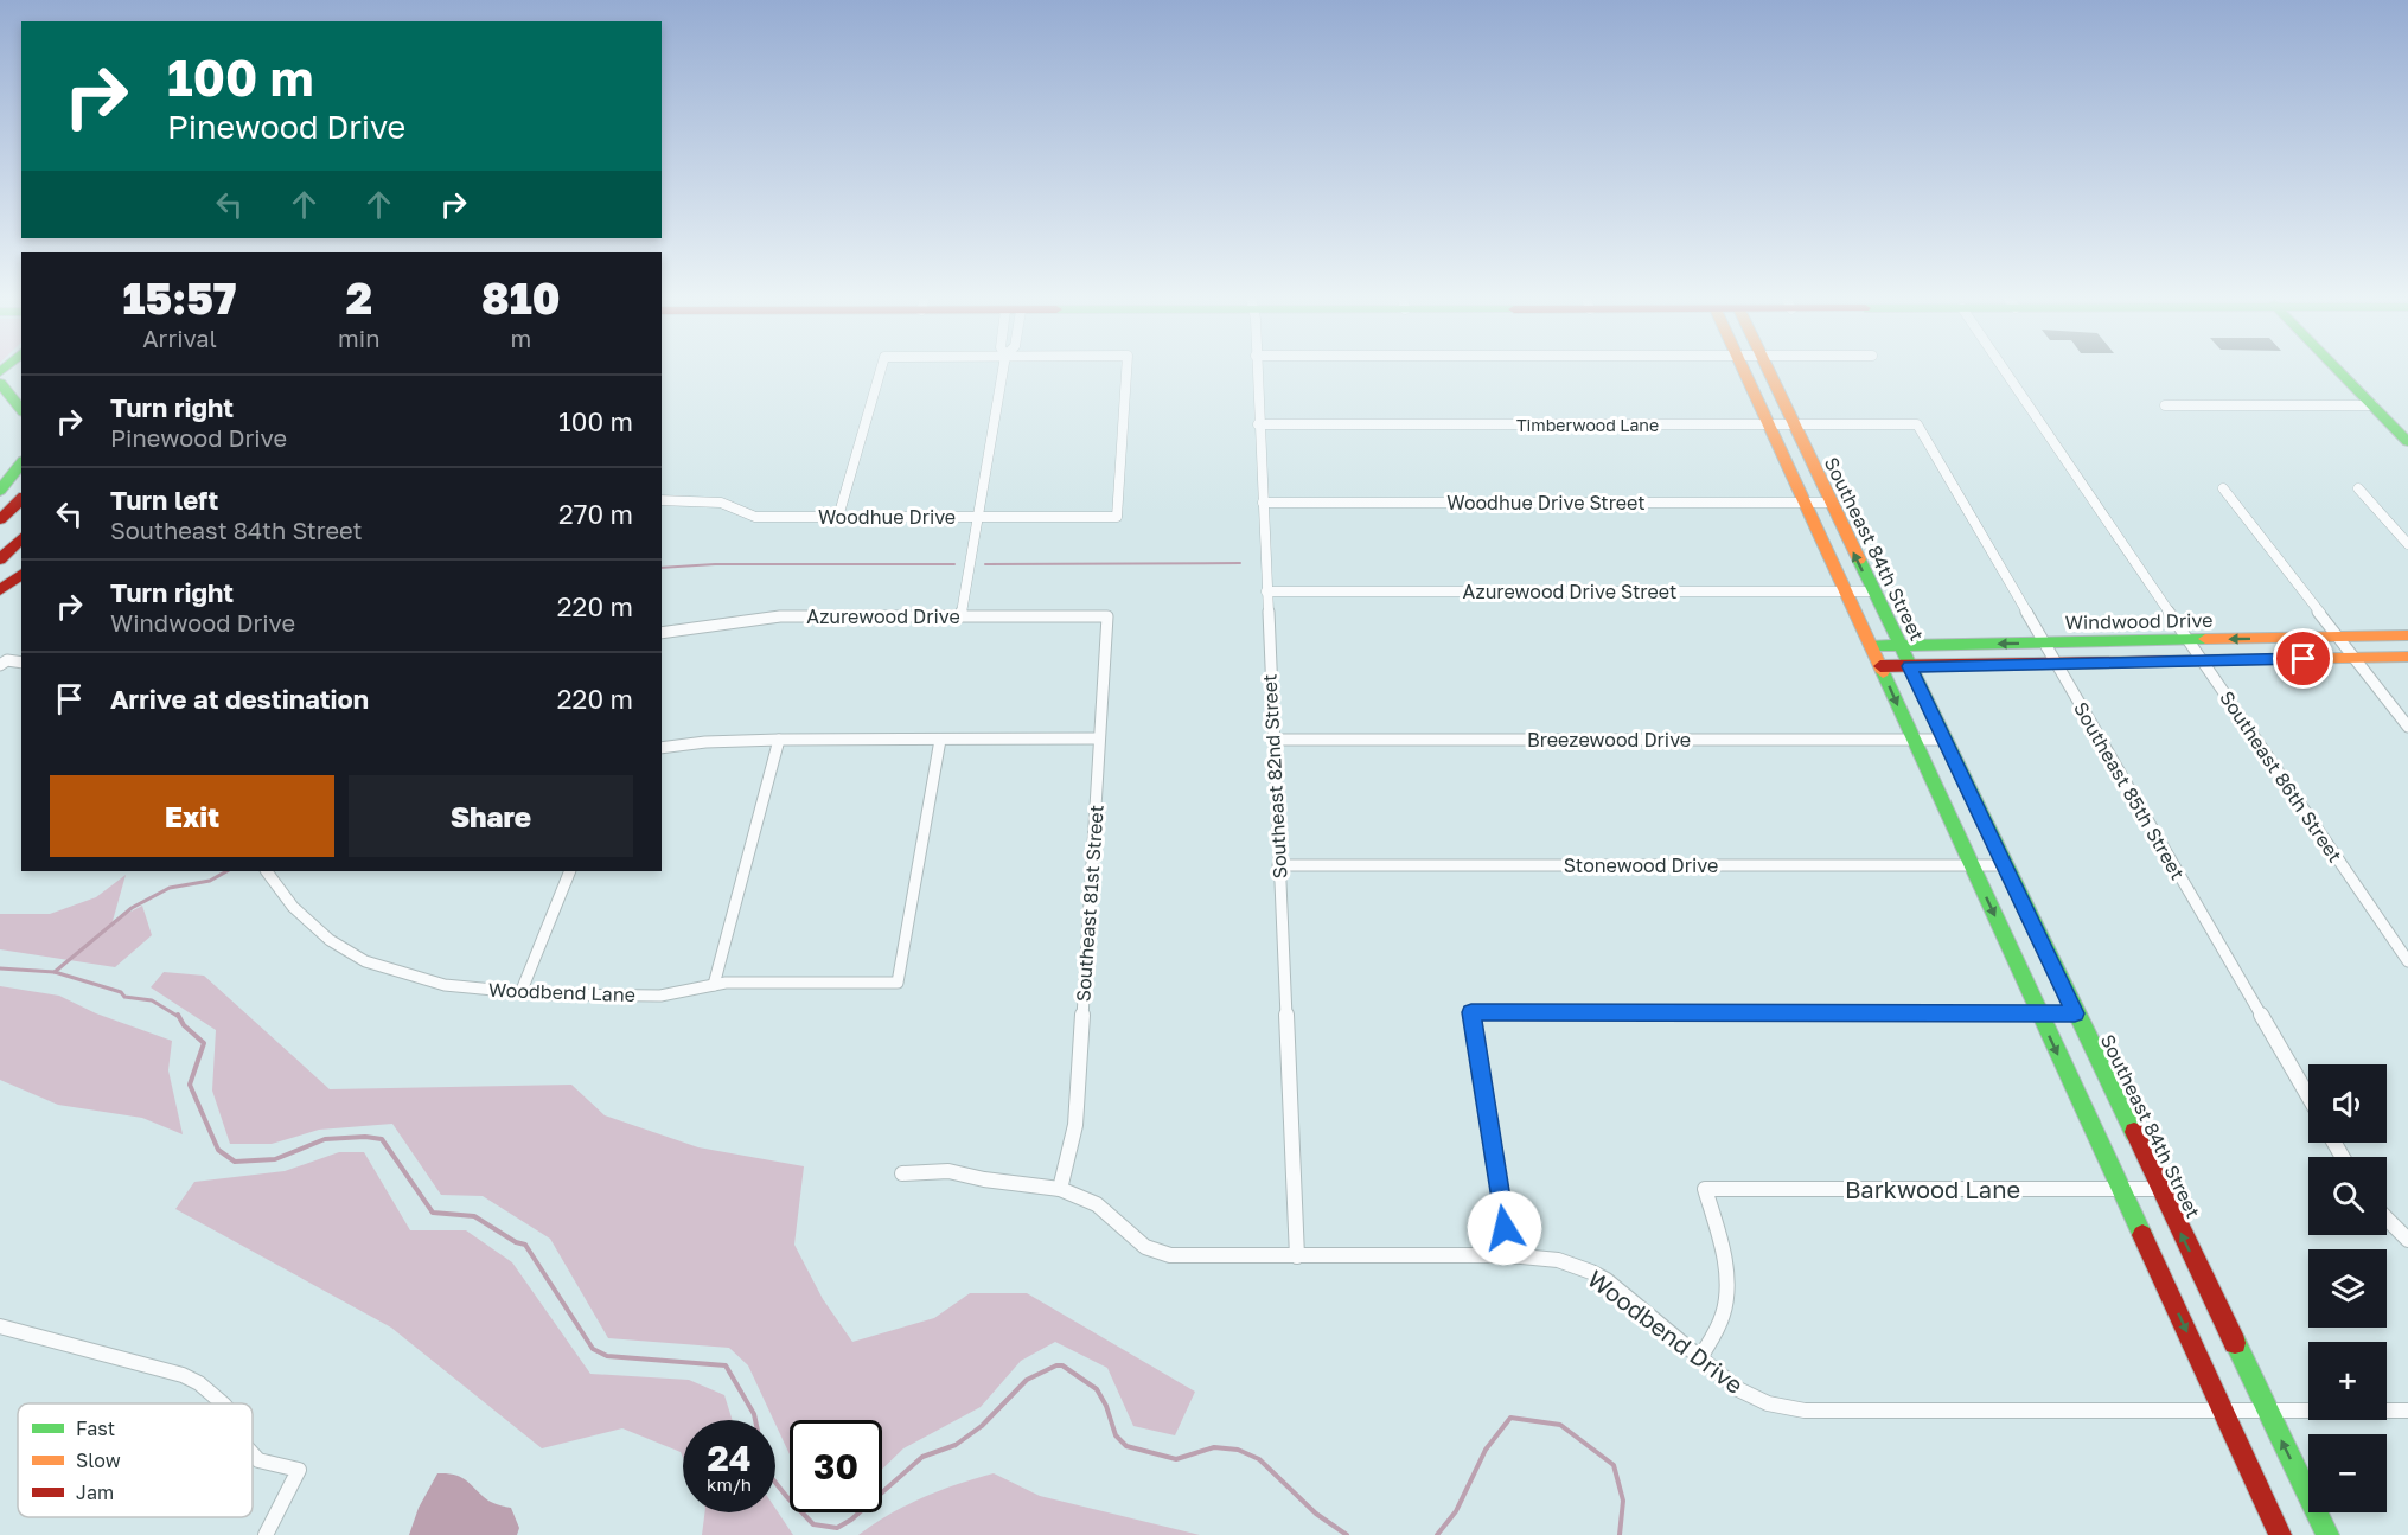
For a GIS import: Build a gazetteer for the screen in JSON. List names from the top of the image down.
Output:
{
  "streets": {
    "main road": ["Southeast 84th Street", "Windwood Drive"],
    "street": [
      "Timberwood Lane",
      "Woodhue Drive Street",
      "Woodhue Drive",
      "Azurewood Drive Street",
      "Azurewood Drive",
      "Breezewood Drive",
      "Southeast 82nd Street",
      "Southeast 86th Street",
      "Southeast 85th Street",
      "Stonewood Drive",
      "Southeast 81st Street",
      "Woodbend Lane",
      "Barkwood Lane",
      "Woodbend Drive"
    ]
  },
  "crossings": [
    ["Timberwood Lane", "Southeast 84th Street"],
    ["Timberwood Lane", "Southeast 82nd Street"],
    ["Timberwood Lane", "Southeast 85th Street"],
    ["Woodhue Drive Street", "Southeast 84th Street"],
    ["Woodhue Drive Street", "Southeast 82nd Street"],
    ["Southeast 84th Street", "Azurewood Drive Street"],
    ["Southeast 84th Street", "Windwood Drive"],
    ["Southeast 84th Street", "Breezewood Drive"],
    ["Southeast 84th Street", "Stonewood Drive"],
    ["Southeast 84th Street", "Barkwood Lane"],
    ["Southeast 84th Street", "Woodbend Drive"],
    ["Azurewood Drive Street", "Southeast 82nd Street"],
    ["Azurewood Drive", "Southeast 81st Street"],
    ["Windwood Drive", "Southeast 86th Street"],
    ["Windwood Drive", "Southeast 85th Street"],
    ["Breezewood Drive", "Southeast 82nd Street"],
    ["Southeast 82nd Street", "Stonewood Drive"],
    ["Southeast 82nd Street", "Woodbend Drive"],
    ["Southeast 81st Street", "Woodbend Drive"],
    ["Barkwood Lane", "Woodbend Drive"]
  ],
  "legend": ["Fast", "Slow", "Jam"],
  "page": {
    "turn": ["100 m", "Pinewood Drive"],
    "eta": [
      "15:57",
      "Arrival",
      "2",
      "min",
      "810",
      "m"
    ],
    "list": [
      {
        "name": "Turn right",
        "note": "Pinewood Drive",
        "value": "100 m"
      },
      {
        "name": "Turn left",
        "note": "Southeast 84th Street",
        "value": "270 m"
      },
      {
        "name": "Turn right",
        "note": "Windwood Drive",
        "value": "220 m"
      },
      {
        "name": "Arrive at destination",
        "value": "220 m"
      }
    ],
    "buttons": ["Exit", "Share"],
    "map_buttons": ["+", "−"],
    "speed": "24 km/h",
    "limit": "30"
  }
}
